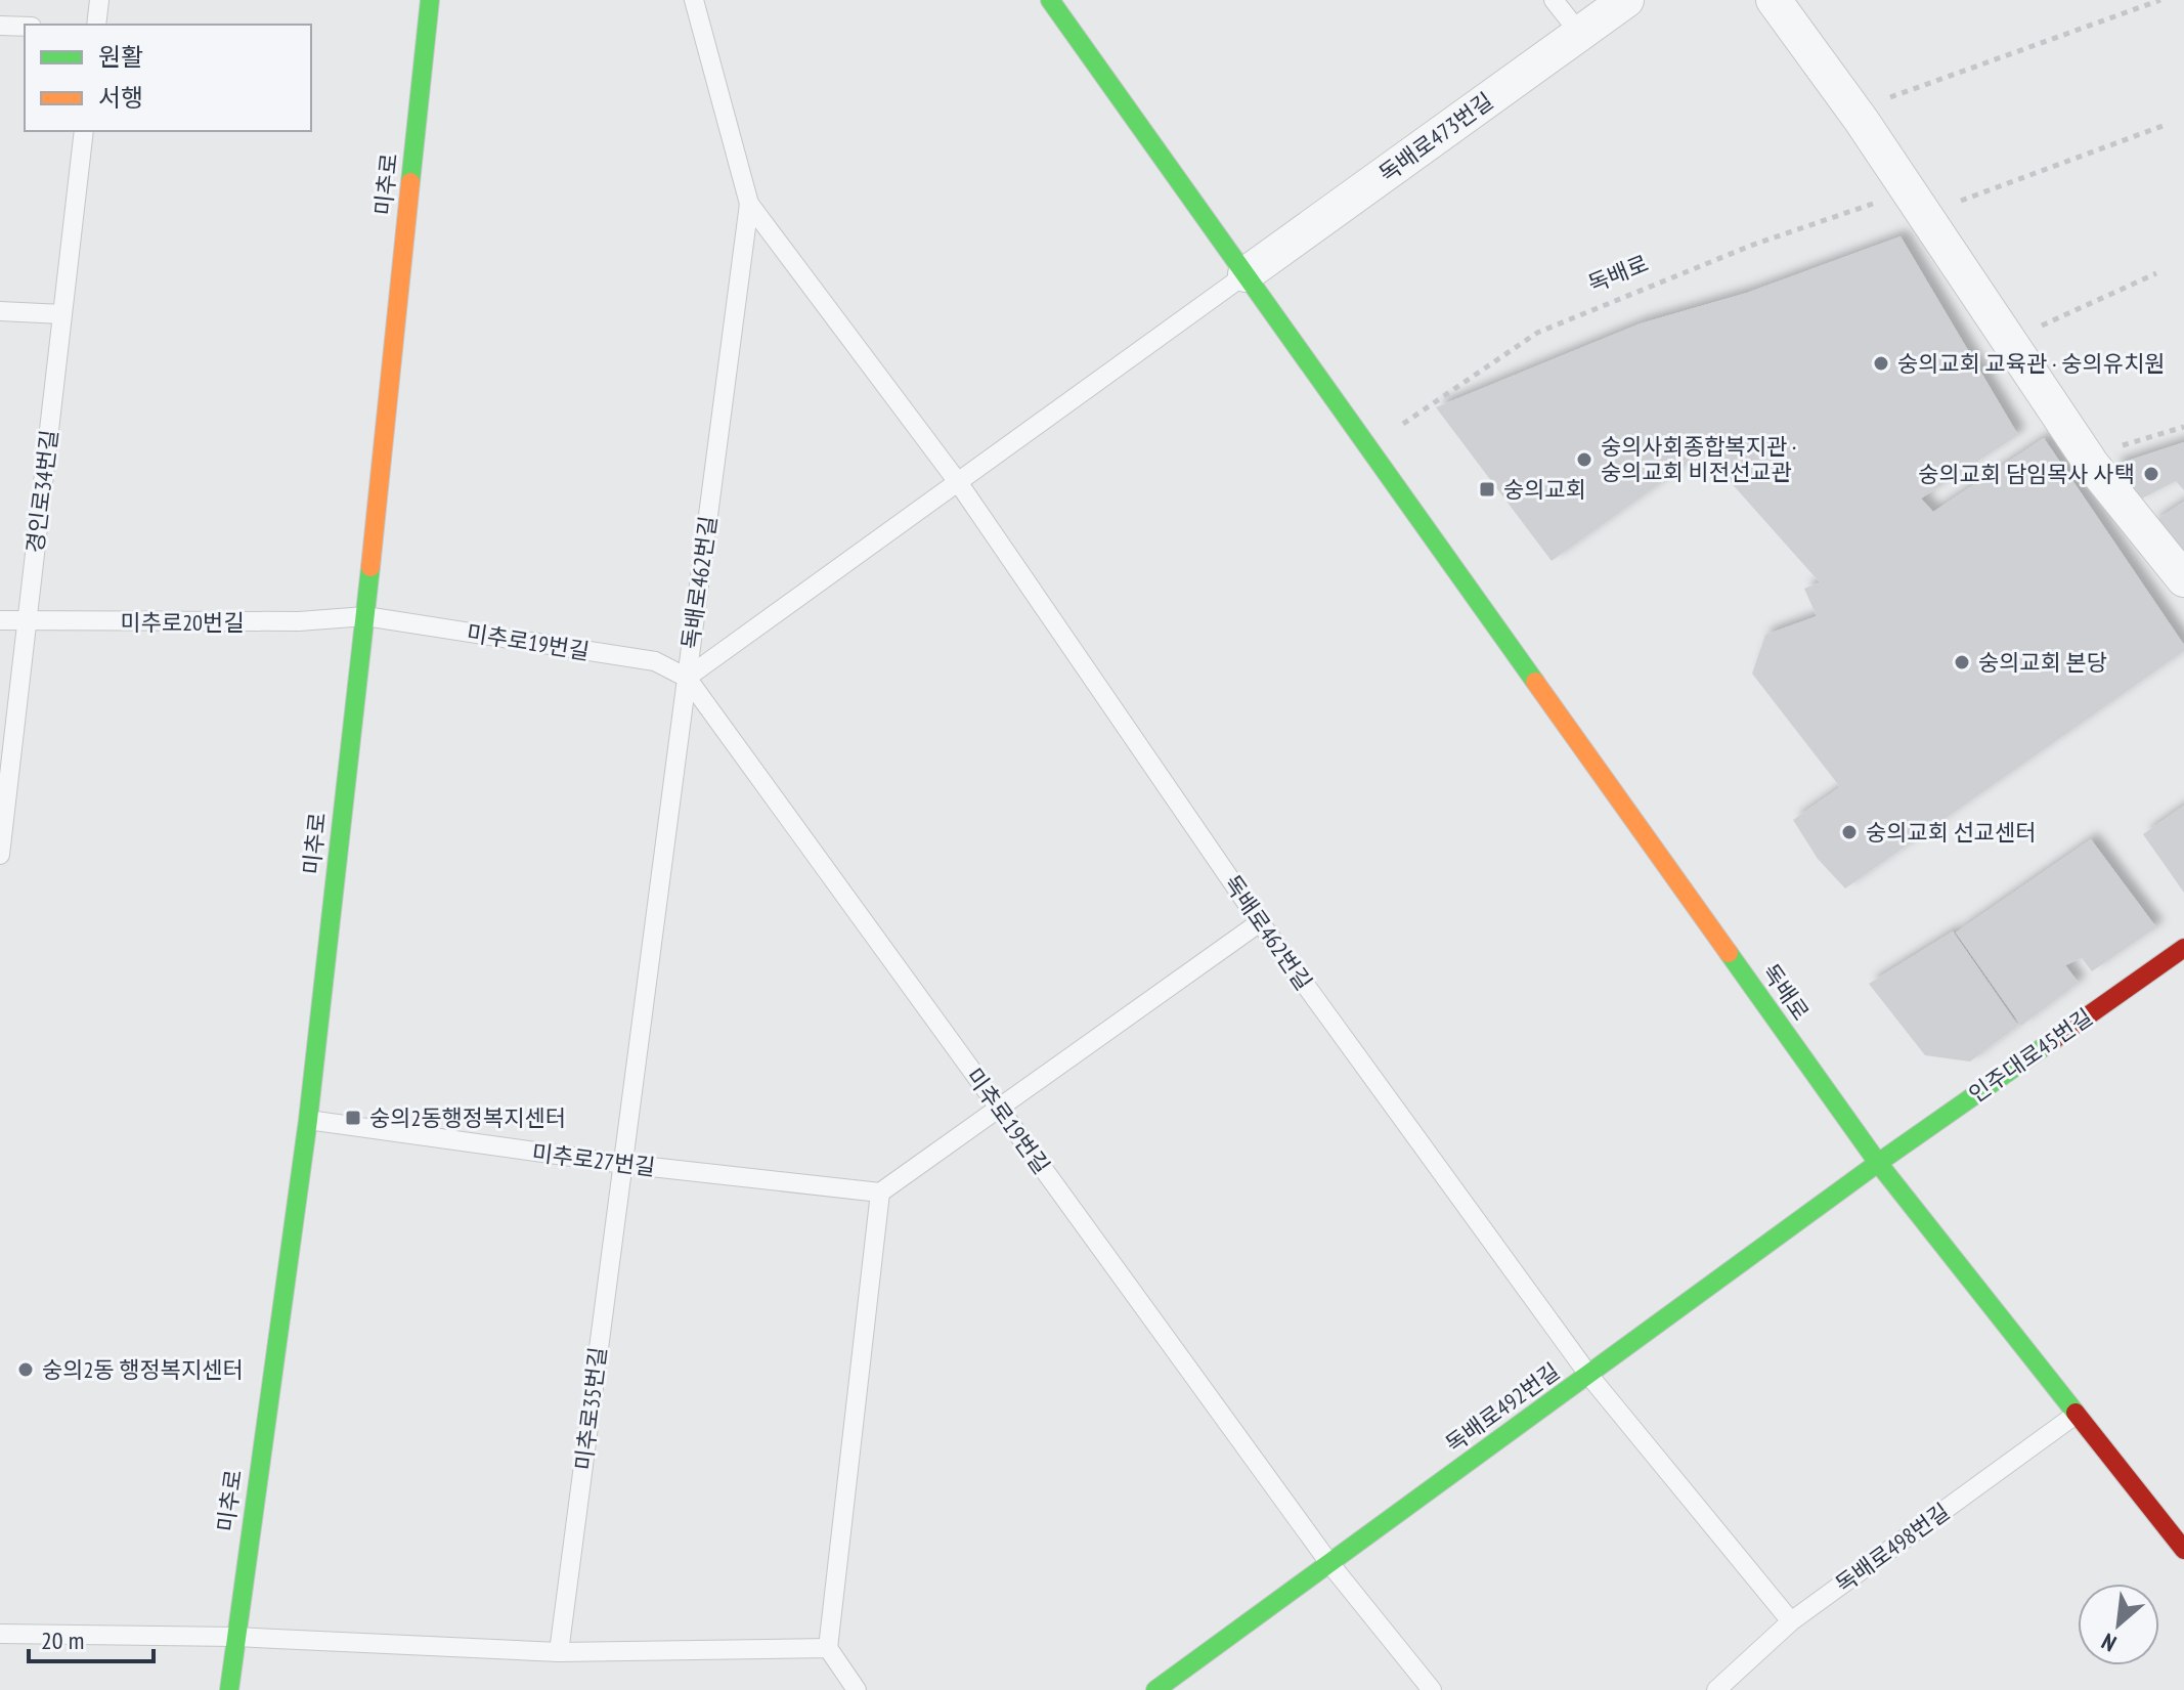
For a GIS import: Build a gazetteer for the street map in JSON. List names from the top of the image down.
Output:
{
  "streets": {
    "street": [
      "독배로473번길",
      "미추로",
      "독배로",
      "인주대로45번길",
      "독배로492번길"
    ],
    "lane": [
      "경인로34번길",
      "독배로462번길",
      "미추로20번길",
      "미추로19번길",
      "미추로27번길",
      "미추로35번길",
      "독배로498번길"
    ]
  },
  "crossings": [
    ["독배로473번길", "독배로"],
    ["미추로", "미추로20번길"],
    ["미추로", "미추로19번길"],
    ["미추로", "미추로27번길"],
    ["독배로", "인주대로45번길"],
    ["독배로", "독배로492번길"],
    ["독배로", "독배로498번길"],
    ["경인로34번길", "미추로20번길"],
    ["독배로462번길", "미추로19번길"],
    ["독배로462번길", "독배로492번길"],
    ["독배로462번길", "독배로498번길"],
    ["미추로20번길", "미추로19번길"],
    ["미추로19번길", "독배로492번길"],
    ["인주대로45번길", "독배로492번길"],
    ["미추로27번길", "미추로35번길"]
  ],
  "places": {
    "other": [
      "숭의교회 교육관 · 숭의유치원",
      "숭의사회종합복지관 · 숭의교회 비전선교관",
      "숭의교회 담임목사 사택",
      "숭의교회 본당",
      "숭의교회 선교센터",
      "숭의2동 행정복지센터"
    ],
    "transit": ["숭의교회", "숭의2동행정복지센터"]
  },
  "legend": ["원활", "서행"],
  "scale_bar": "20 m",
  "north": "bottom left"
}
